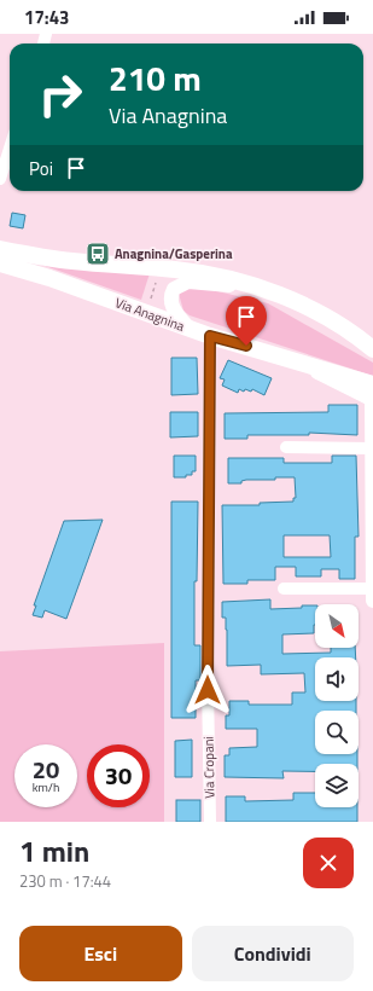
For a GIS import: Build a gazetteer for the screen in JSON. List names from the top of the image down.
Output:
{
  "streets": {
    "main road": ["Via Anagnina"],
    "street": ["Via Cropani"]
  },
  "crossings": [
    ["Via Anagnina", "Via Cropani"]
  ],
  "places": {
    "bus stop": ["Anagnina/Gasperina"]
  },
  "north": "bottom right",
  "page": {
    "status": "17:43",
    "turn": ["210 m", "Via Anagnina"],
    "then": "Poi",
    "speed": "20 km/h",
    "limit": "30",
    "heading": ["1 min", "230 m · 17:44"],
    "buttons": ["Esci", "Condividi"]
  }
}
